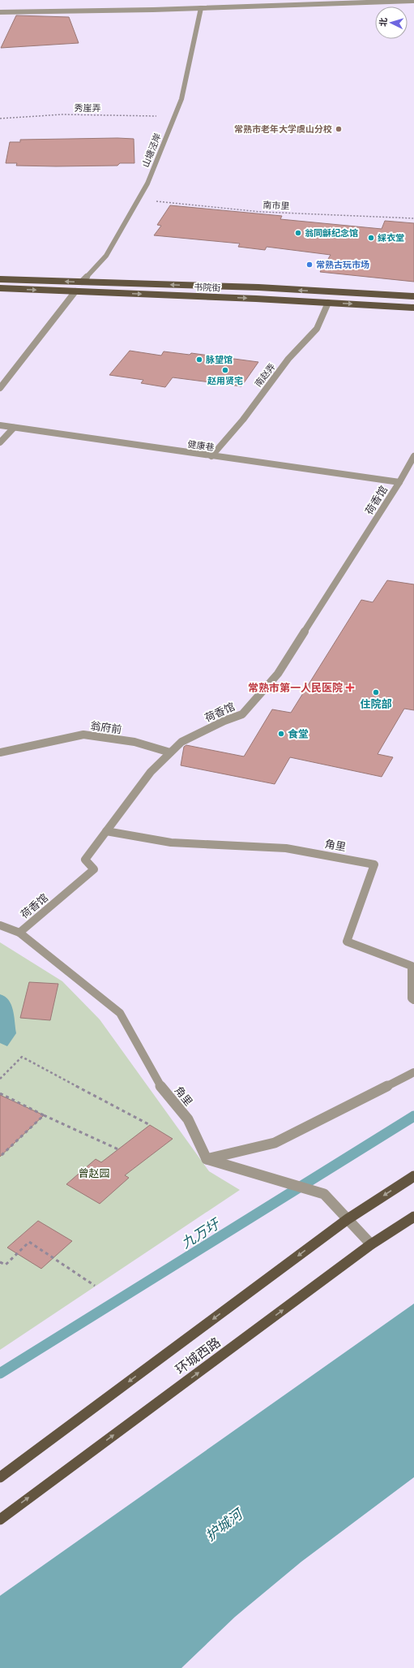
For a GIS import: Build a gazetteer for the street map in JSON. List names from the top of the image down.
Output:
{
  "streets": {
    "main road": ["书院街", "环城西路"],
    "lane": [
      "山塘泾岸",
      "南赵弄",
      "健康巷",
      "荷香馆",
      "翁府前",
      "角里"
    ],
    "path": ["秀崖弄", "南市里"]
  },
  "crossings": [
    ["秀崖弄", "山塘泾岸"],
    ["山塘泾岸", "南市里"],
    ["山塘泾岸", "书院街"],
    ["书院街", "南赵弄"],
    ["南赵弄", "健康巷"],
    ["健康巷", "荷香馆"],
    ["荷香馆", "翁府前"],
    ["荷香馆", "角里"]
  ],
  "water": ["九万圩", "护城河"],
  "parks": ["曾赵园"],
  "places": {
    "other": [
      "常熟市老年大学虞山分校",
      "翁同龢纪念馆",
      "綵衣堂",
      "常熟古玩市场",
      "脉望馆",
      "赵用贤宅",
      "住院部",
      "食堂"
    ],
    "health": ["常熟市第一人民医院"]
  },
  "north": "left"
}
